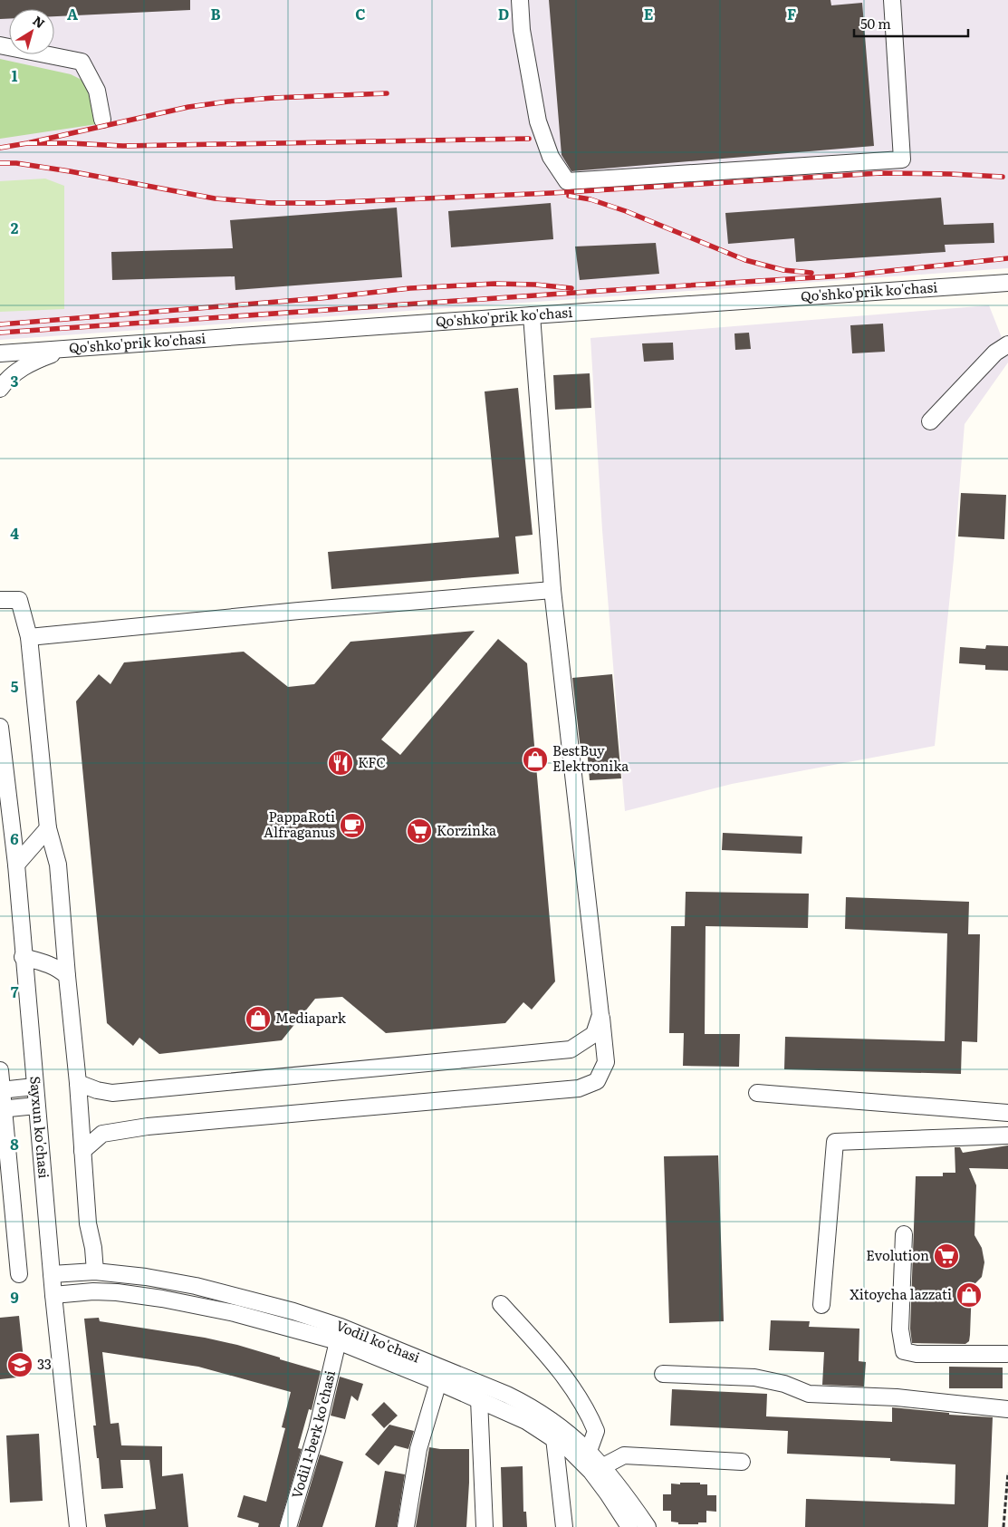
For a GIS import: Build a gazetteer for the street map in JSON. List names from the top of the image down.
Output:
{
  "streets": {
    "street": [
      "Qo'shko'prik ko'chasi",
      "Sayxun ko'chasi",
      "Vodil ko'chasi",
      "Vodil 1-berk ko'chasi"
    ]
  },
  "crossings": [
    ["Sayxun ko'chasi", "Vodil ko'chasi"],
    ["Vodil ko'chasi", "Vodil 1-berk ko'chasi"]
  ],
  "places": {
    "shop": ["BestBuy Elektronika", "Mediapark", "Xitoycha lazzati"],
    "restaurant": ["KFC"],
    "cafe": ["PappaRoti Alfraganus"],
    "supermarket": ["Korzinka", "Evolution"],
    "school or university": ["33"]
  },
  "scale_bar": "50 m",
  "north": "top right",
  "grid": {
    "columns": [
      "A",
      "B",
      "C",
      "D",
      "E",
      "F"
    ],
    "rows": [
      "1",
      "2",
      "3",
      "4",
      "5",
      "6",
      "7",
      "8",
      "9"
    ]
  }
}
